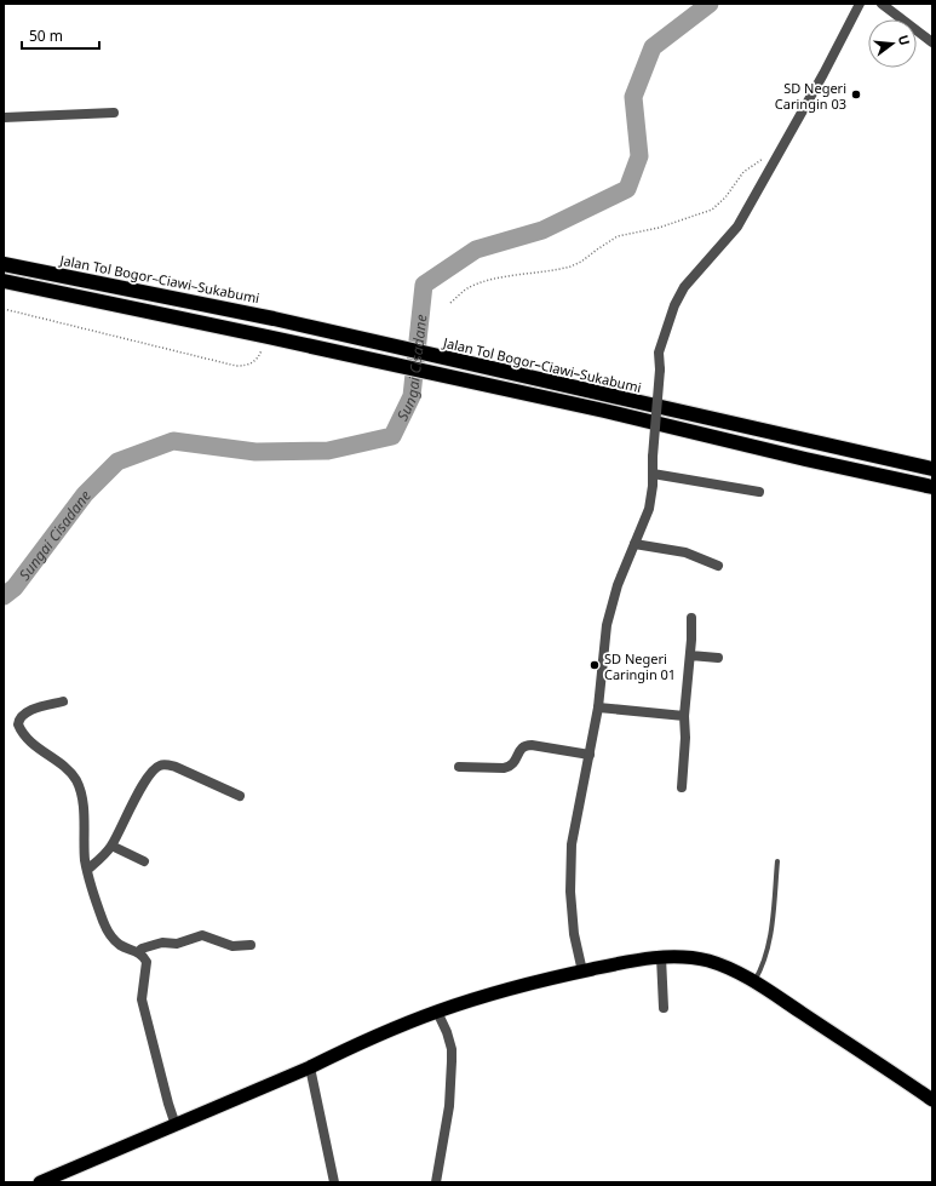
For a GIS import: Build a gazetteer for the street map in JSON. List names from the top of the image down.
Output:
{
  "streets": {
    "highway": ["Jalan Tol Bogor–Ciawi–Sukabumi"]
  },
  "water": ["Sungai Cisadane"],
  "places": ["SD Negeri Caringin 03", "SD Negeri Caringin 01"],
  "scale_bar": "50 m",
  "north": "right"
}
